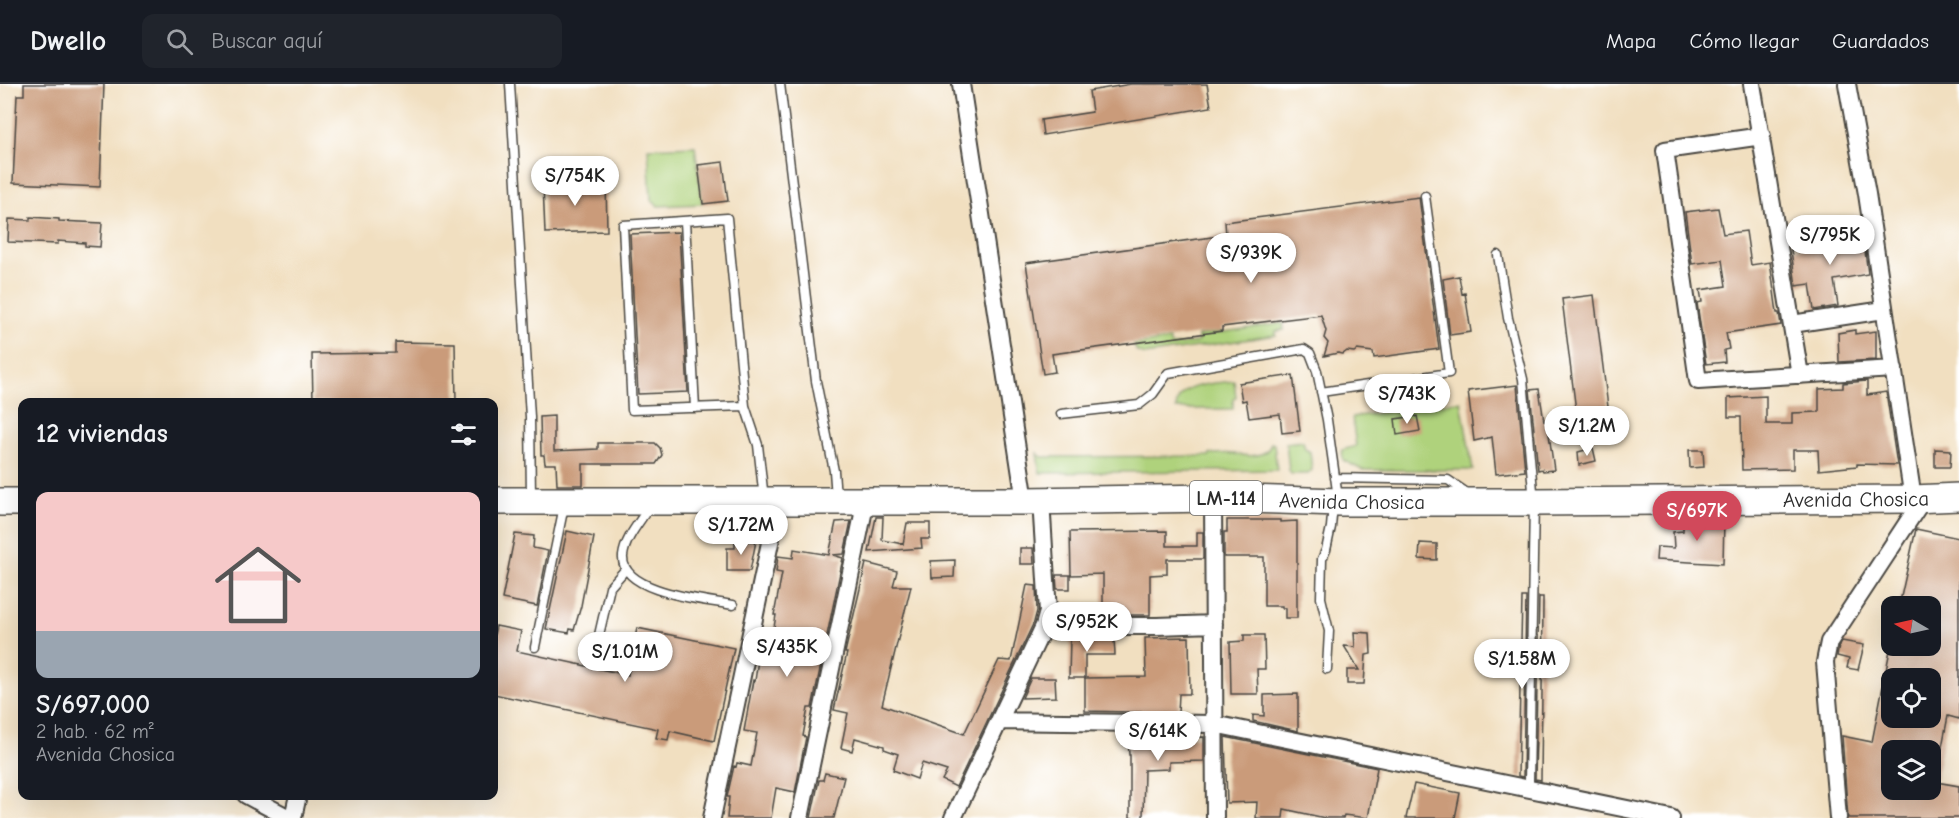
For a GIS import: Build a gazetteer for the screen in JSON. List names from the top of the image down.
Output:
{
  "streets": {
    "main road": ["LM-114", "Avenida Chosica"]
  },
  "north": "left",
  "page": {
    "header": "Dwello",
    "search": "Buscar aquí",
    "nav": ["Mapa", "Cómo llegar", "Guardados"],
    "price": [
      "S/754K",
      "S/795K",
      "S/939K",
      "S/743K",
      "S/1.2M",
      "S/697K",
      "S/1.72M",
      "S/952K",
      "S/435K",
      "S/1.01M",
      "S/1.58M",
      "S/614K"
    ],
    "heading": "12 viviendas",
    "list": [
      {
        "name": "S/697,000",
        "note": "2 hab. · 62 m² · Avenida Chosica"
      }
    ]
  }
}
